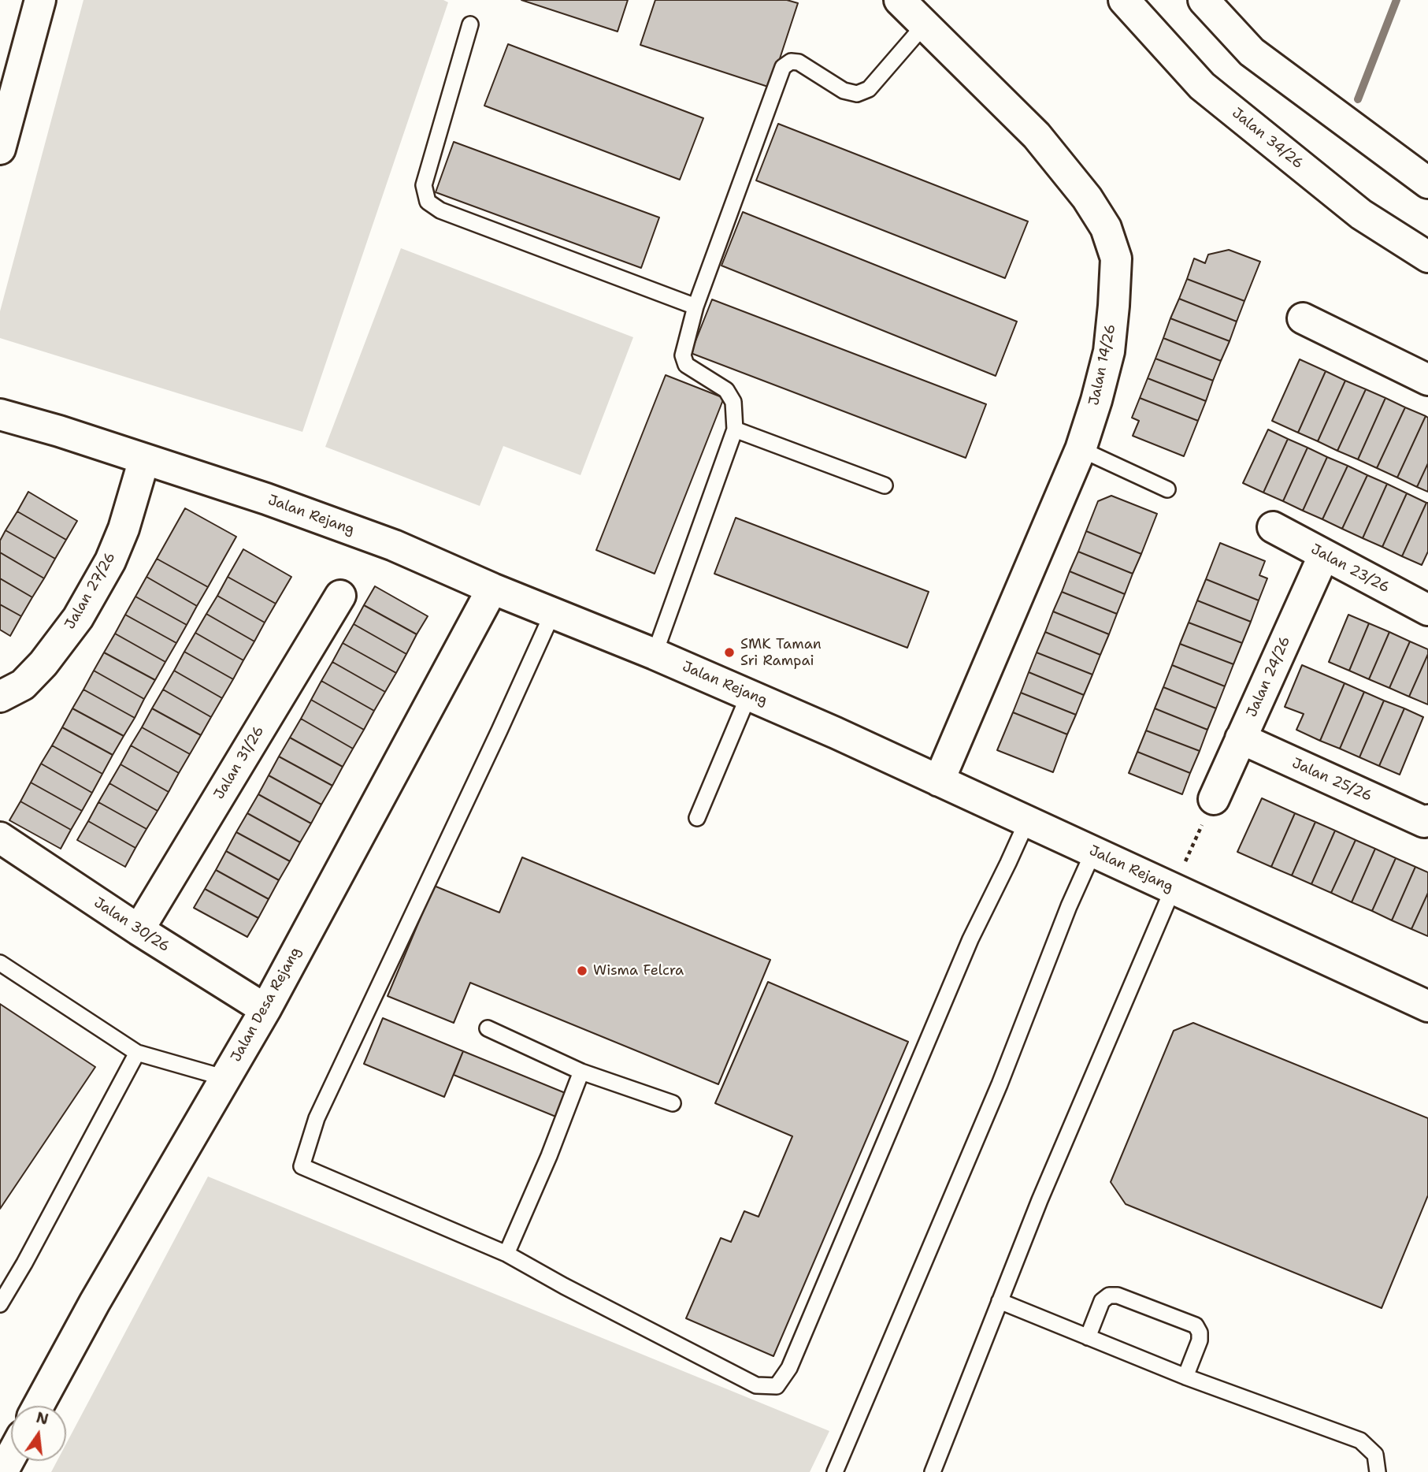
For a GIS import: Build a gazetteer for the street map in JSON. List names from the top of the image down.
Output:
{
  "streets": {
    "street": [
      "Jalan 34/26",
      "Jalan 14/26",
      "Jalan Rejang",
      "Jalan 23/26",
      "Jalan 27/26",
      "Jalan 24/26",
      "Jalan 31/26",
      "Jalan 25/26",
      "Jalan 30/26",
      "Jalan Desa Rejang"
    ]
  },
  "crossings": [
    ["Jalan 14/26", "Jalan Rejang"],
    ["Jalan Rejang", "Jalan 27/26"],
    ["Jalan Rejang", "Jalan Desa Rejang"],
    ["Jalan 23/26", "Jalan 24/26"],
    ["Jalan 24/26", "Jalan 25/26"],
    ["Jalan 31/26", "Jalan 30/26"],
    ["Jalan 30/26", "Jalan Desa Rejang"]
  ],
  "places": ["SMK Taman Sri Rampai", "Wisma Felcra"],
  "north": "top"
}
